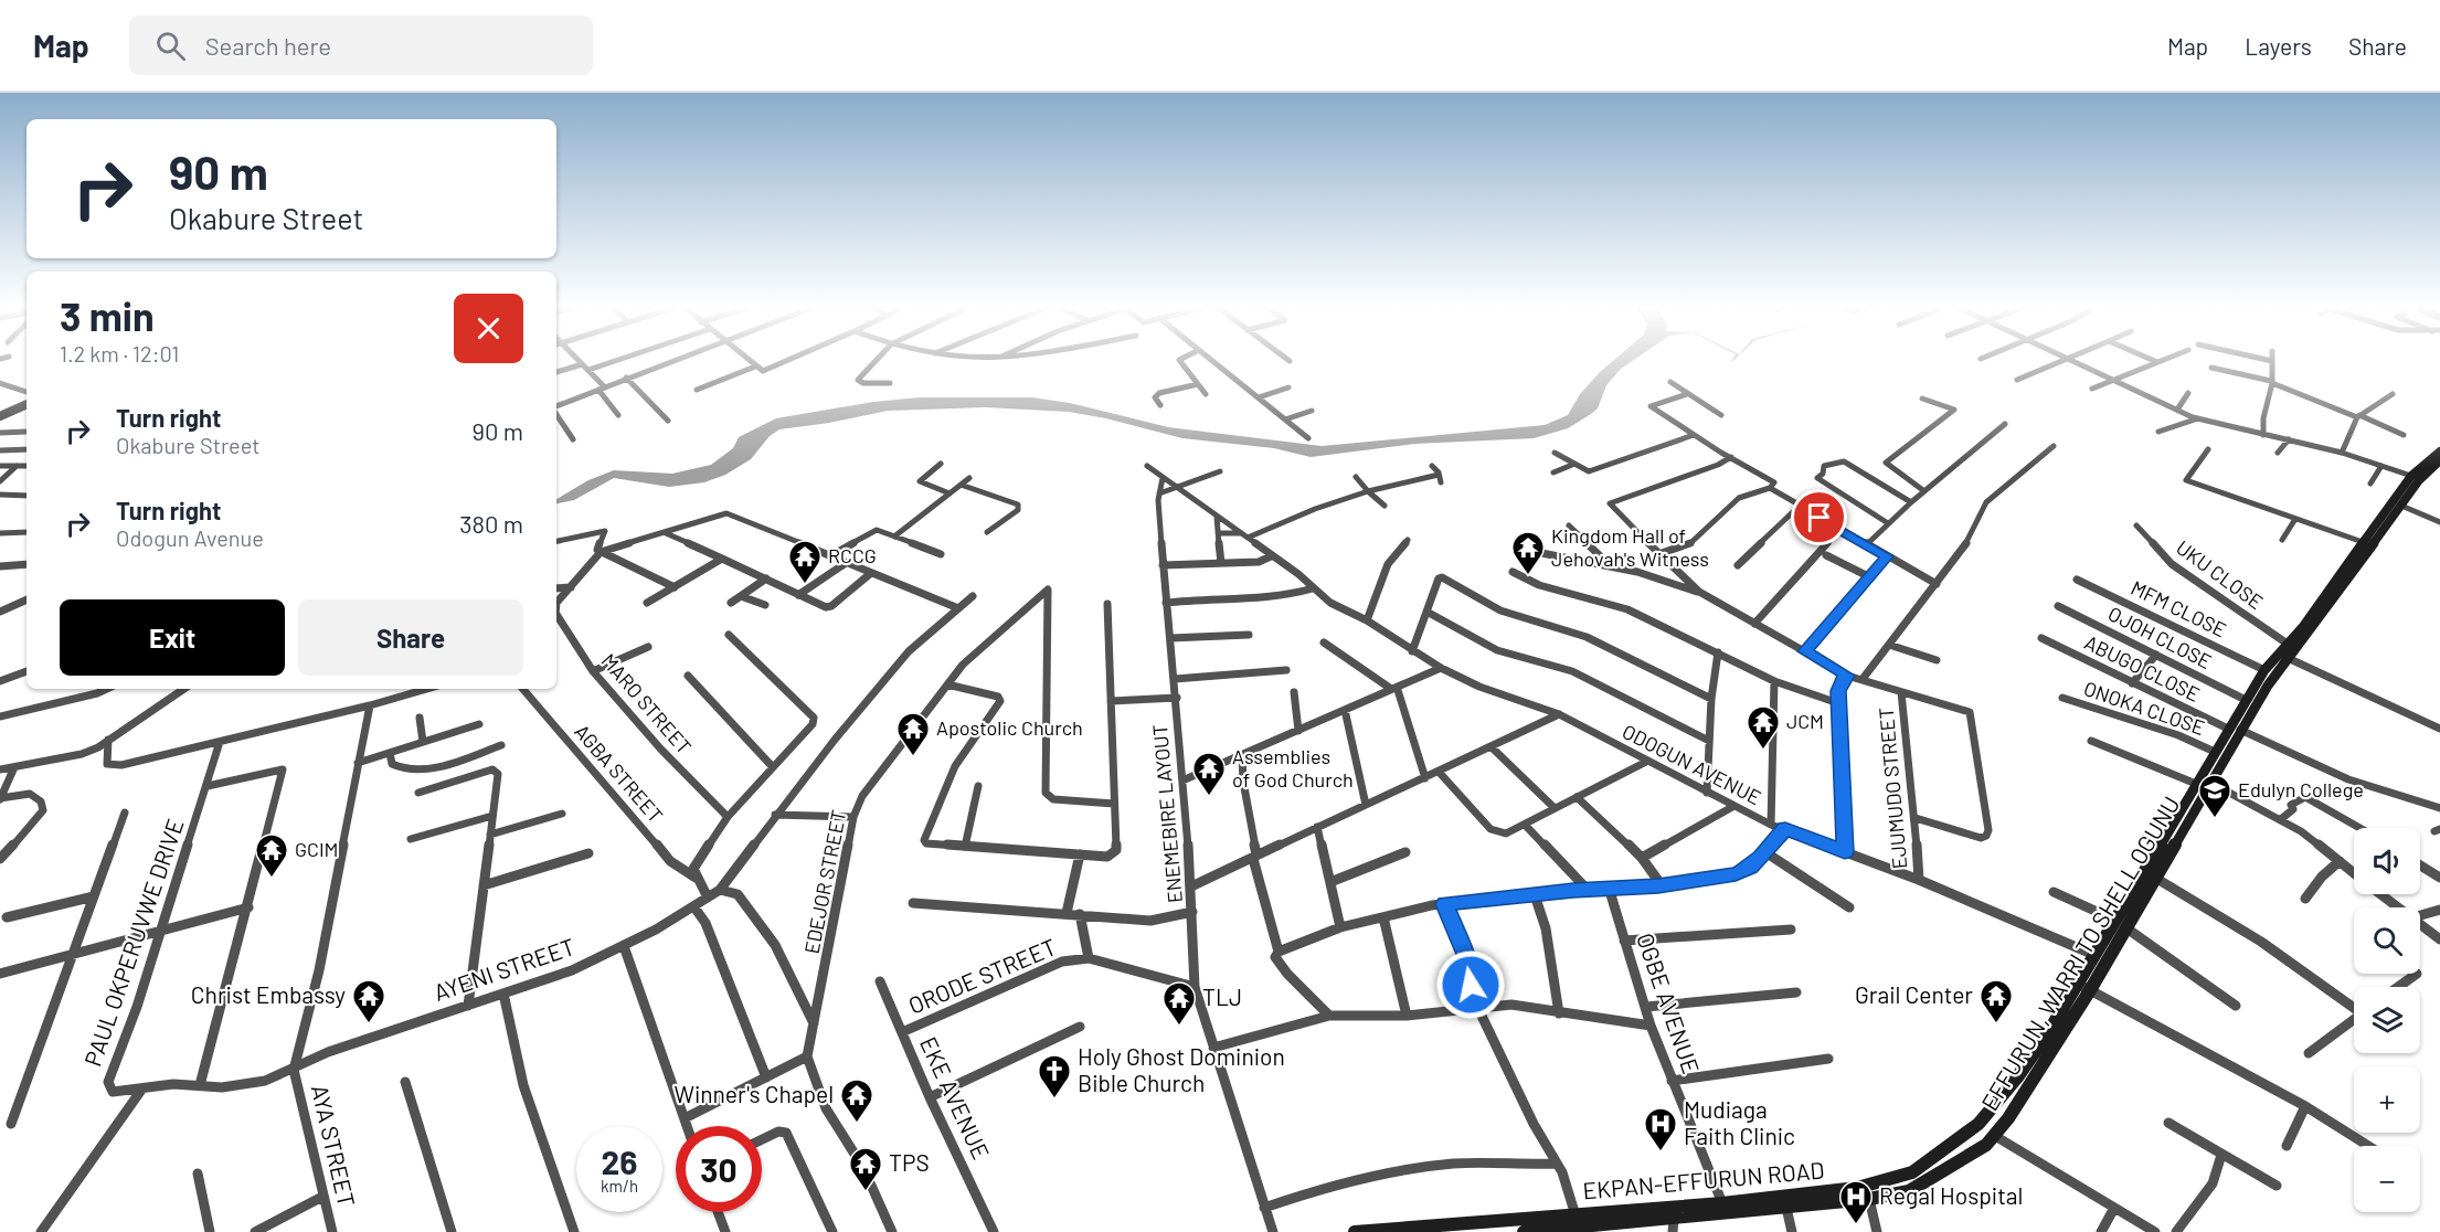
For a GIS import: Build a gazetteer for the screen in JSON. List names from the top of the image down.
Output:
{
  "streets": {
    "main road": ["EFFURUN, WARRI TO SHELL OGUNU", "EKPAN-EFFURUN ROAD"],
    "street": [
      "UKU CLOSE",
      "MFM CLOSE",
      "OJOH CLOSE",
      "ABUGO CLOSE",
      "MARO STREET",
      "ONOKA CLOSE",
      "ODOGUN AVENUE",
      "AGBA STREET",
      "EJUMUDO STREET",
      "ENEMEBIRE LAYOUT",
      "EDEJOR STREET",
      "PAUL OKPERUVWE DRIVE",
      "AYENI STREET",
      "ORODE STREET",
      "OGBE AVENUE",
      "EKE AVENUE",
      "AYA STREET"
    ]
  },
  "crossings": [
    ["UKU CLOSE", "EFFURUN, WARRI TO SHELL OGUNU"],
    ["MFM CLOSE", "EFFURUN, WARRI TO SHELL OGUNU"],
    ["OJOH CLOSE", "EFFURUN, WARRI TO SHELL OGUNU"],
    ["ABUGO CLOSE", "EFFURUN, WARRI TO SHELL OGUNU"],
    ["ONOKA CLOSE", "EFFURUN, WARRI TO SHELL OGUNU"],
    ["ODOGUN AVENUE", "EJUMUDO STREET"],
    ["ODOGUN AVENUE", "ENEMEBIRE LAYOUT"],
    ["ODOGUN AVENUE", "EFFURUN, WARRI TO SHELL OGUNU"],
    ["ENEMEBIRE LAYOUT", "ORODE STREET"],
    ["PAUL OKPERUVWE DRIVE", "AYENI STREET"],
    ["PAUL OKPERUVWE DRIVE", "AYA STREET"],
    ["EFFURUN, WARRI TO SHELL OGUNU", "EKPAN-EFFURUN ROAD"],
    ["AYENI STREET", "AYA STREET"],
    ["ORODE STREET", "EKE AVENUE"],
    ["OGBE AVENUE", "EKPAN-EFFURUN ROAD"]
  ],
  "places": {
    "temple": [
      "Kingdom Hall of Jehovah's Witness",
      "RCCG",
      "JCM",
      "Apostolic Church",
      "Assemblies of God Church",
      "GCIM",
      "Christ Embassy",
      "Grail Center",
      "TLJ",
      "Winner's Chapel",
      "TPS"
    ],
    "school or university": ["Edulyn College"],
    "church": ["Holy Ghost Dominion Bible Church"],
    "hospital": ["Mudiaga Faith Clinic", "Regal Hospital"]
  },
  "page": {
    "header": "Map",
    "search": "Search here",
    "nav": ["Map", "Layers", "Share"],
    "turn": ["90 m", "Okabure Street"],
    "heading": ["3 min", "1.2 km · 12:01"],
    "list": [
      {
        "name": "Turn right",
        "note": "Okabure Street",
        "value": "90 m"
      },
      {
        "name": "Turn right",
        "note": "Odogun Avenue",
        "value": "380 m"
      }
    ],
    "buttons": ["Exit", "Share"],
    "map_buttons": ["+", "−"],
    "speed": "26 km/h",
    "limit": "30"
  }
}
